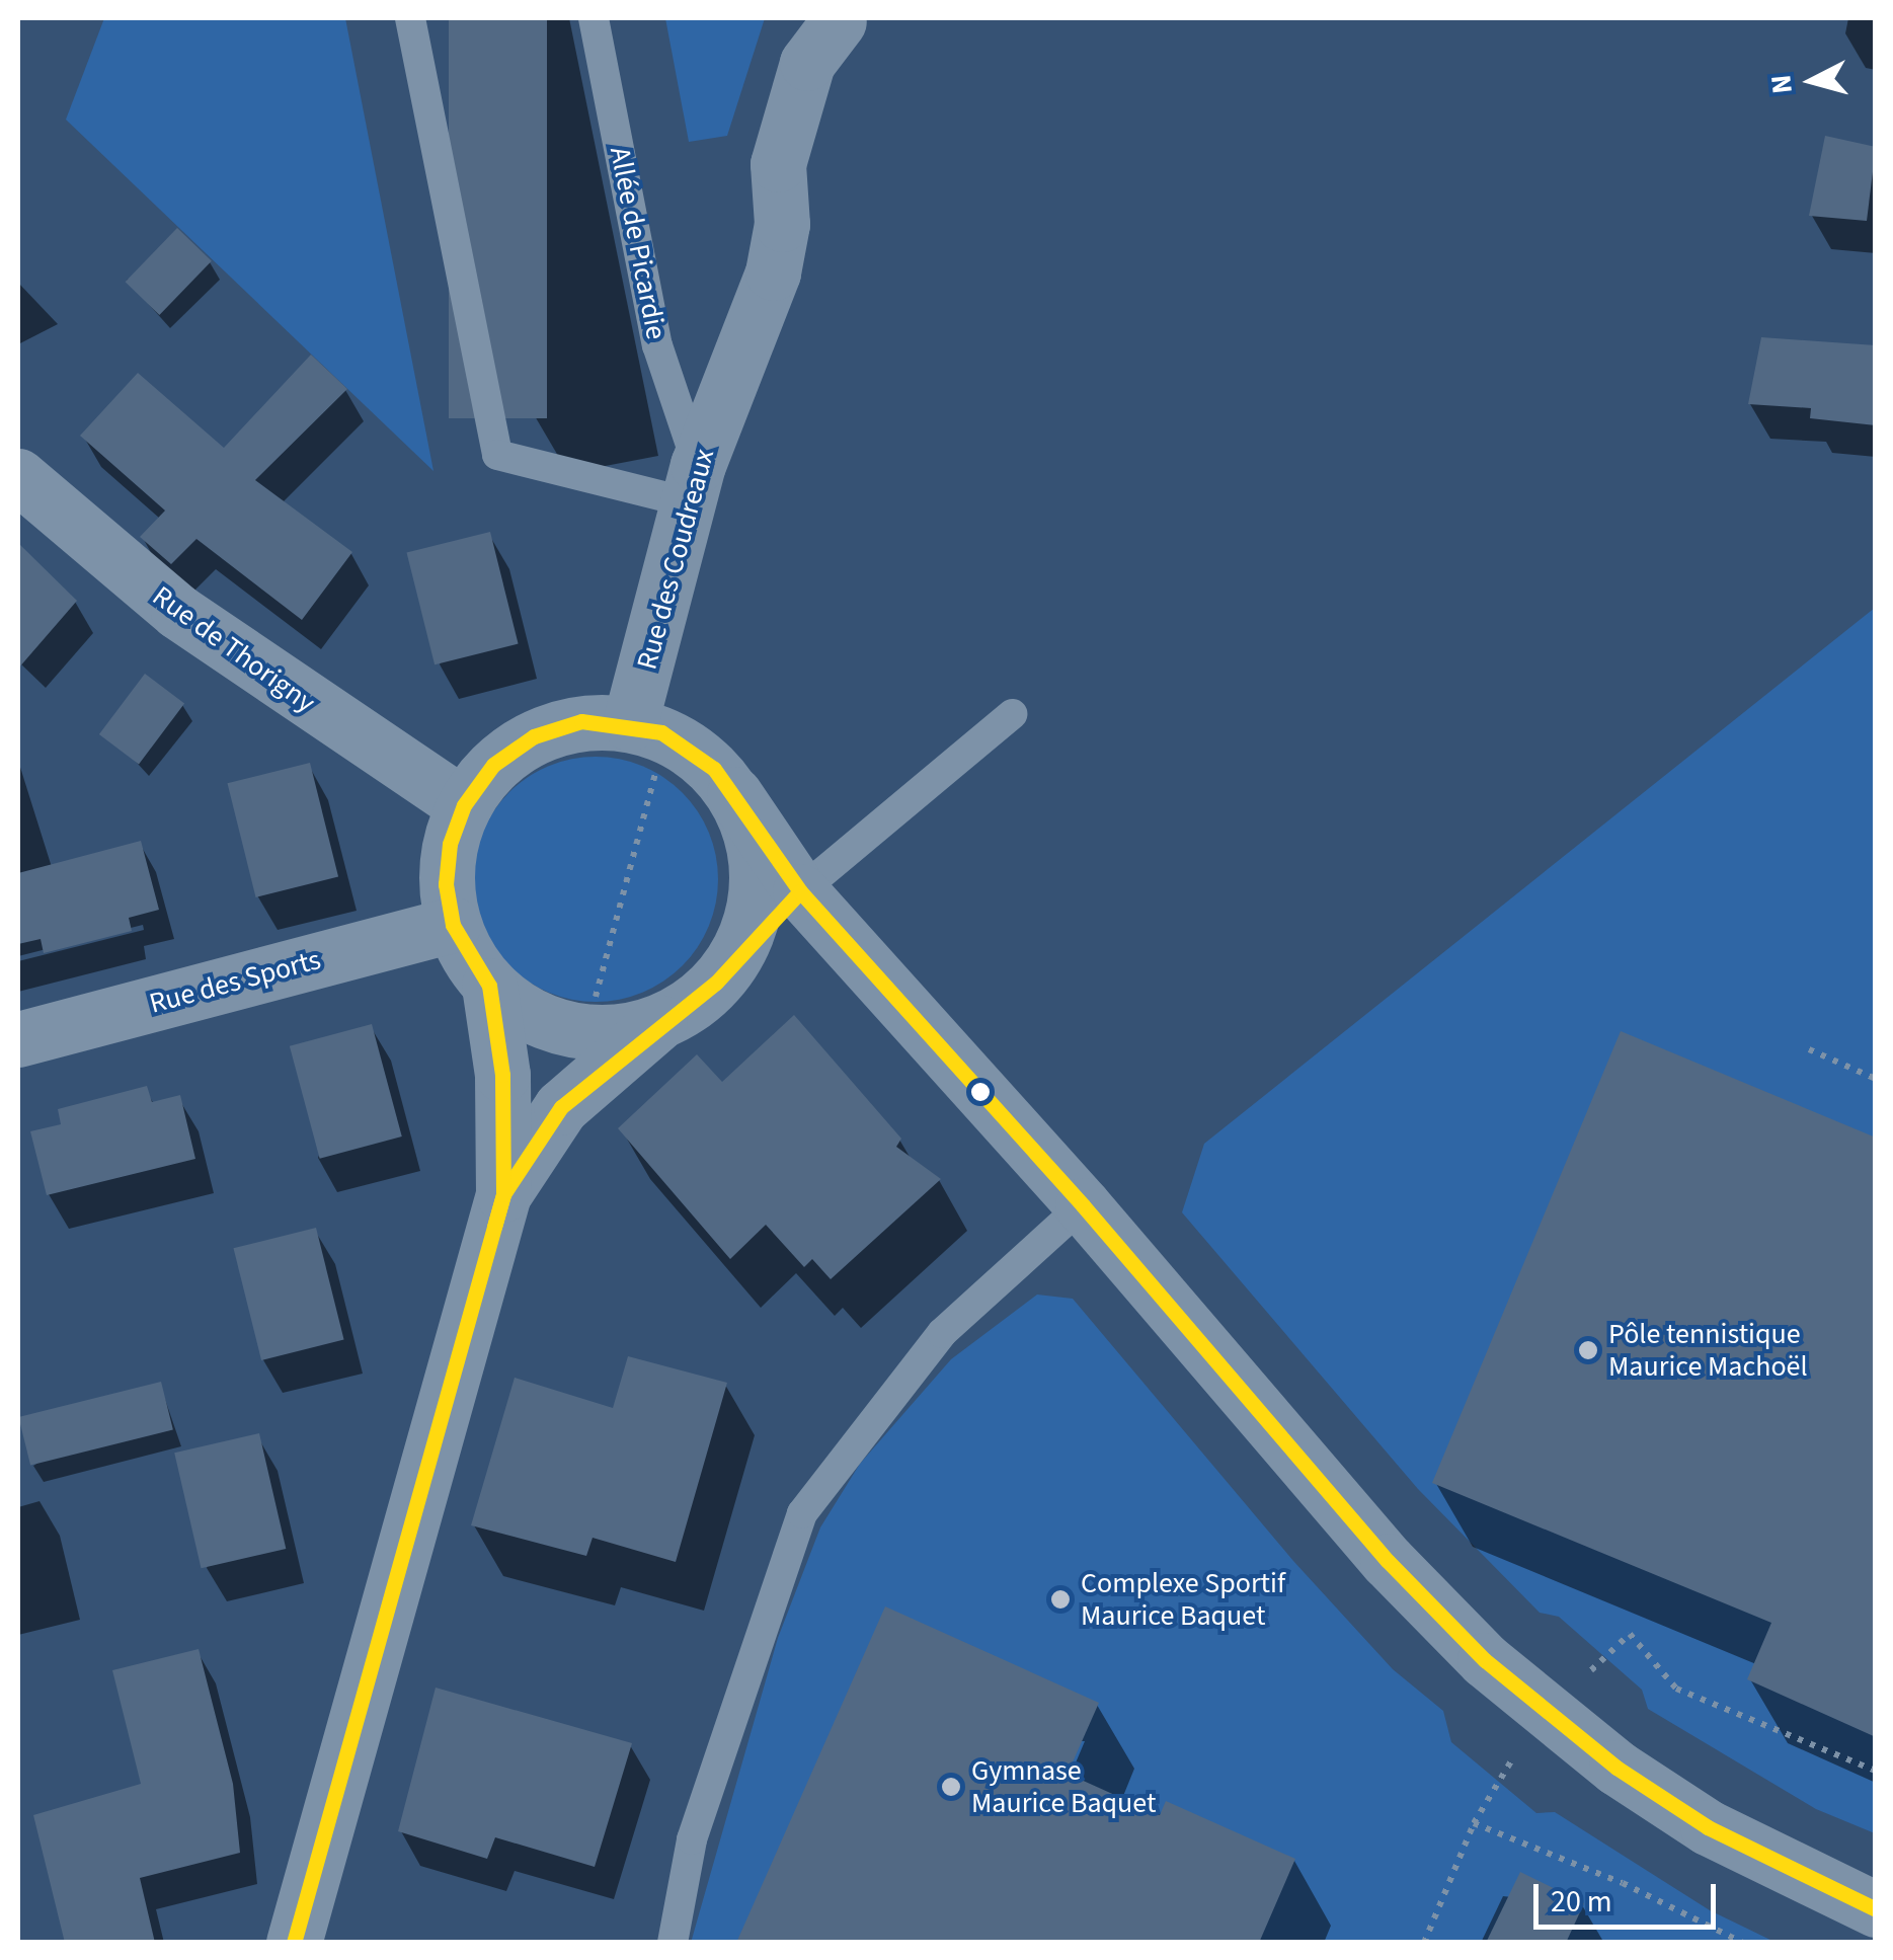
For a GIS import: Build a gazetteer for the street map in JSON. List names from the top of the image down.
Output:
{
  "streets": {
    "street": ["Rue des Coudreaux", "Rue de Thorigny", "Rue des Sports"],
    "lane": ["Allée de Picardie"]
  },
  "crossings": [
    ["Allée de Picardie", "Rue des Coudreaux"]
  ],
  "places": ["Pôle tennistique Maurice Machoël", "Complexe Sportif Maurice Baquet", "Gymnase Maurice Baquet"],
  "scale_bar": "20 m",
  "north": "left"
}
